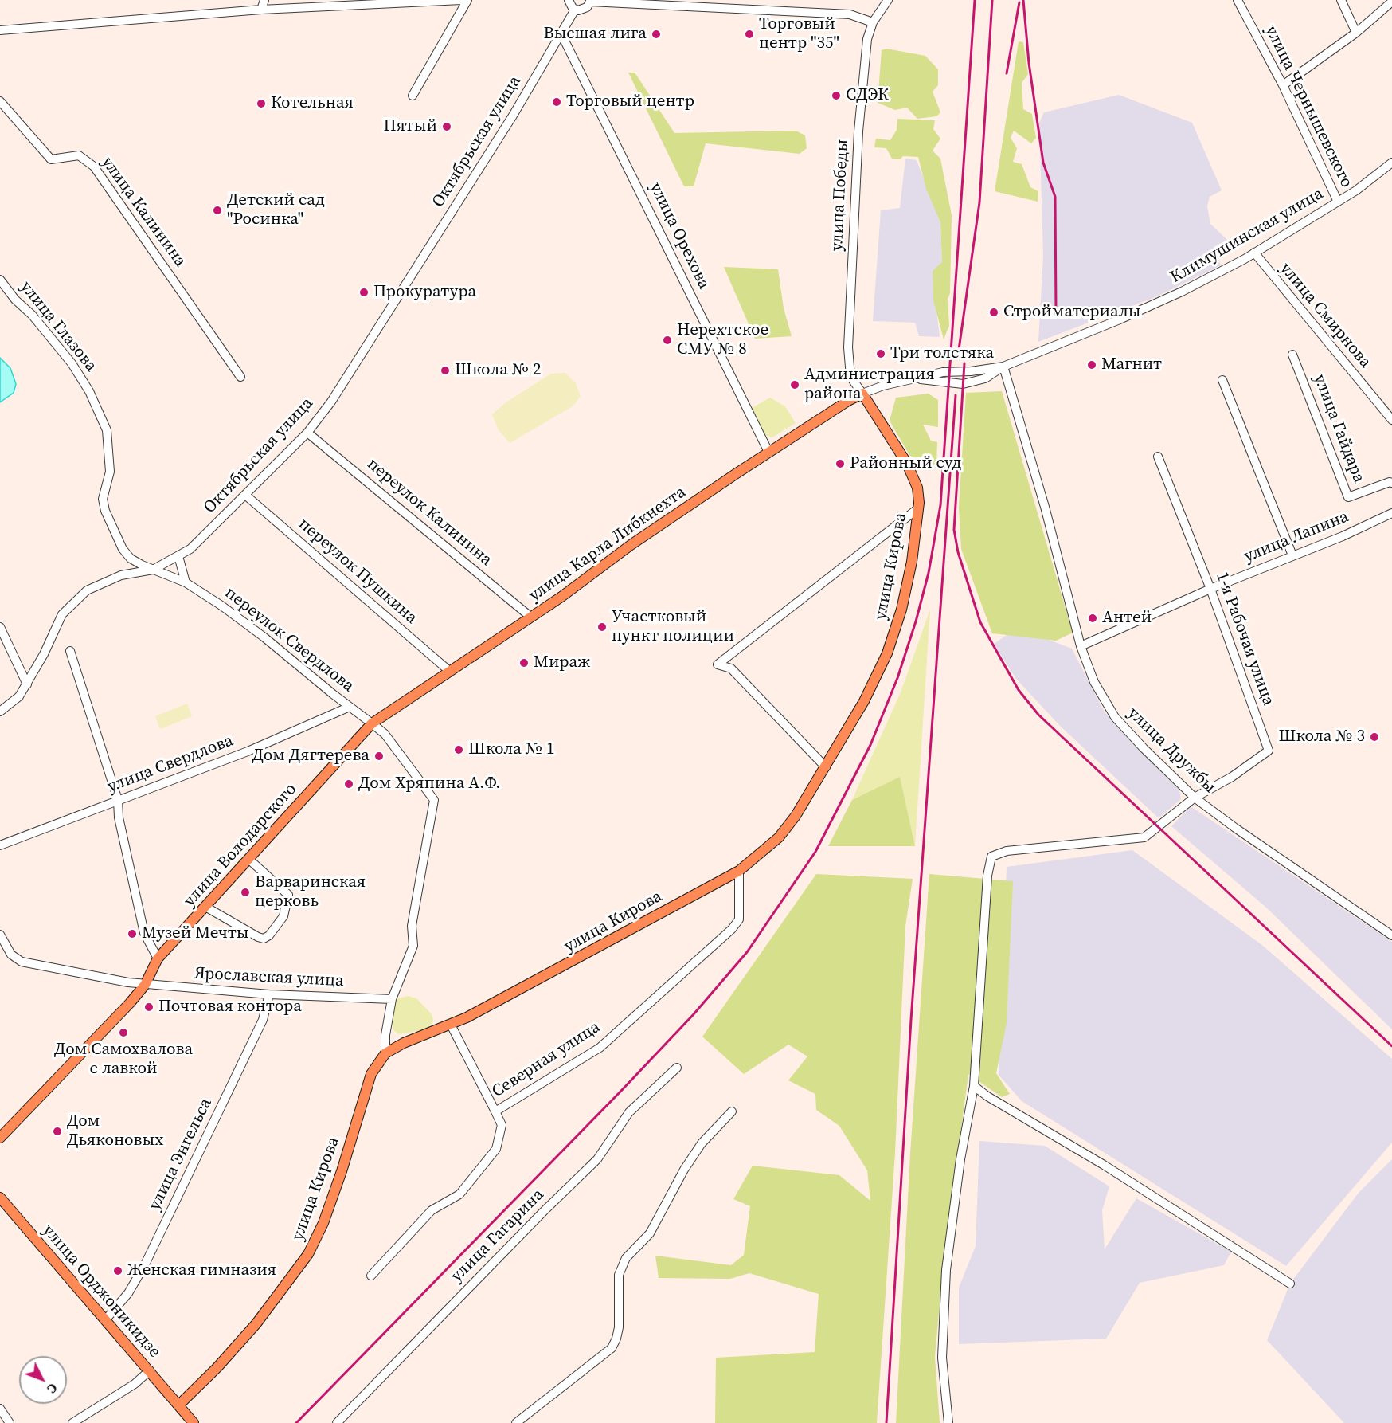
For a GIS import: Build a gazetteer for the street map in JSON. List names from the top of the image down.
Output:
{
  "streets": {
    "main road": [
      "улица Карла Либкнехта",
      "улица Кирова",
      "улица Володарского",
      "улица Орджоникидзе"
    ],
    "street": [
      "улица Чернышевского",
      "Октябрьская улица",
      "улица Победы",
      "улица Калинина",
      "улица Орехова",
      "Климушинская улица",
      "улица Смирнова",
      "улица Глазова",
      "улица Гайдара",
      "переулок Калинина",
      "улица Лапина",
      "переулок Пушкина",
      "1-я Рабочая улица",
      "переулок Свердлова",
      "улица Дружбы",
      "улица Свердлова",
      "Ярославская улица",
      "Северная улица",
      "улица Энгельса",
      "улица Гагарина"
    ]
  },
  "crossings": [
    ["улица Чернышевского", "Климушинская улица"],
    ["Октябрьская улица", "улица Орехова"],
    ["Октябрьская улица", "улица Глазова"],
    ["Октябрьская улица", "переулок Калинина"],
    ["Октябрьская улица", "переулок Пушкина"],
    ["улица Победы", "Климушинская улица"],
    ["улица Победы", "улица Карла Либкнехта"],
    ["улица Победы", "улица Кирова"],
    ["улица Орехова", "улица Карла Либкнехта"],
    ["Климушинская улица", "улица Смирнова"],
    ["Климушинская улица", "улица Карла Либкнехта"],
    ["Климушинская улица", "улица Кирова"],
    ["Климушинская улица", "улица Дружбы"],
    ["улица Глазова", "переулок Свердлова"],
    ["переулок Калинина", "улица Карла Либкнехта"],
    ["улица Лапина", "1-я Рабочая улица"],
    ["улица Лапина", "улица Дружбы"],
    ["улица Карла Либкнехта", "улица Кирова"],
    ["улица Карла Либкнехта", "переулок Пушкина"],
    ["улица Карла Либкнехта", "переулок Свердлова"],
    ["улица Карла Либкнехта", "улица Володарского"],
    ["улица Кирова", "переулок Свердлова"],
    ["улица Кирова", "Северная улица"],
    ["улица Кирова", "улица Орджоникидзе"],
    ["1-я Рабочая улица", "улица Дружбы"],
    ["переулок Свердлова", "улица Свердлова"],
    ["переулок Свердлова", "улица Володарского"],
    ["переулок Свердлова", "Ярославская улица"],
    ["улица Володарского", "Ярославская улица"],
    ["Ярославская улица", "улица Энгельса"],
    ["улица Энгельса", "улица Орджоникидзе"]
  ],
  "places": [
    "Высшая лига",
    "Торговый центр \"35\"",
    "СДЭК",
    "Торговый центр",
    "Котельная",
    "Пятый",
    "Детский сад \"Росинка\"",
    "Прокуратура",
    "Стройматериалы",
    "Нерехтское СМУ № 8",
    "Три толстяка",
    "Магнит",
    "Школа № 2",
    "Администрация района",
    "Районный суд",
    "Антей",
    "Участковый пункт полиции",
    "Мираж",
    "Школа № 3",
    "Школа № 1",
    "Дом Дягтерева",
    "Дом Хряпина А.Ф.",
    "Варваринская церковь",
    "Музей Мечты",
    "Почтовая контора",
    "Дом Самохвалова с лавкой",
    "Дом Дьяконовых",
    "Женская гимназия"
  ],
  "north": "bottom right"
}
